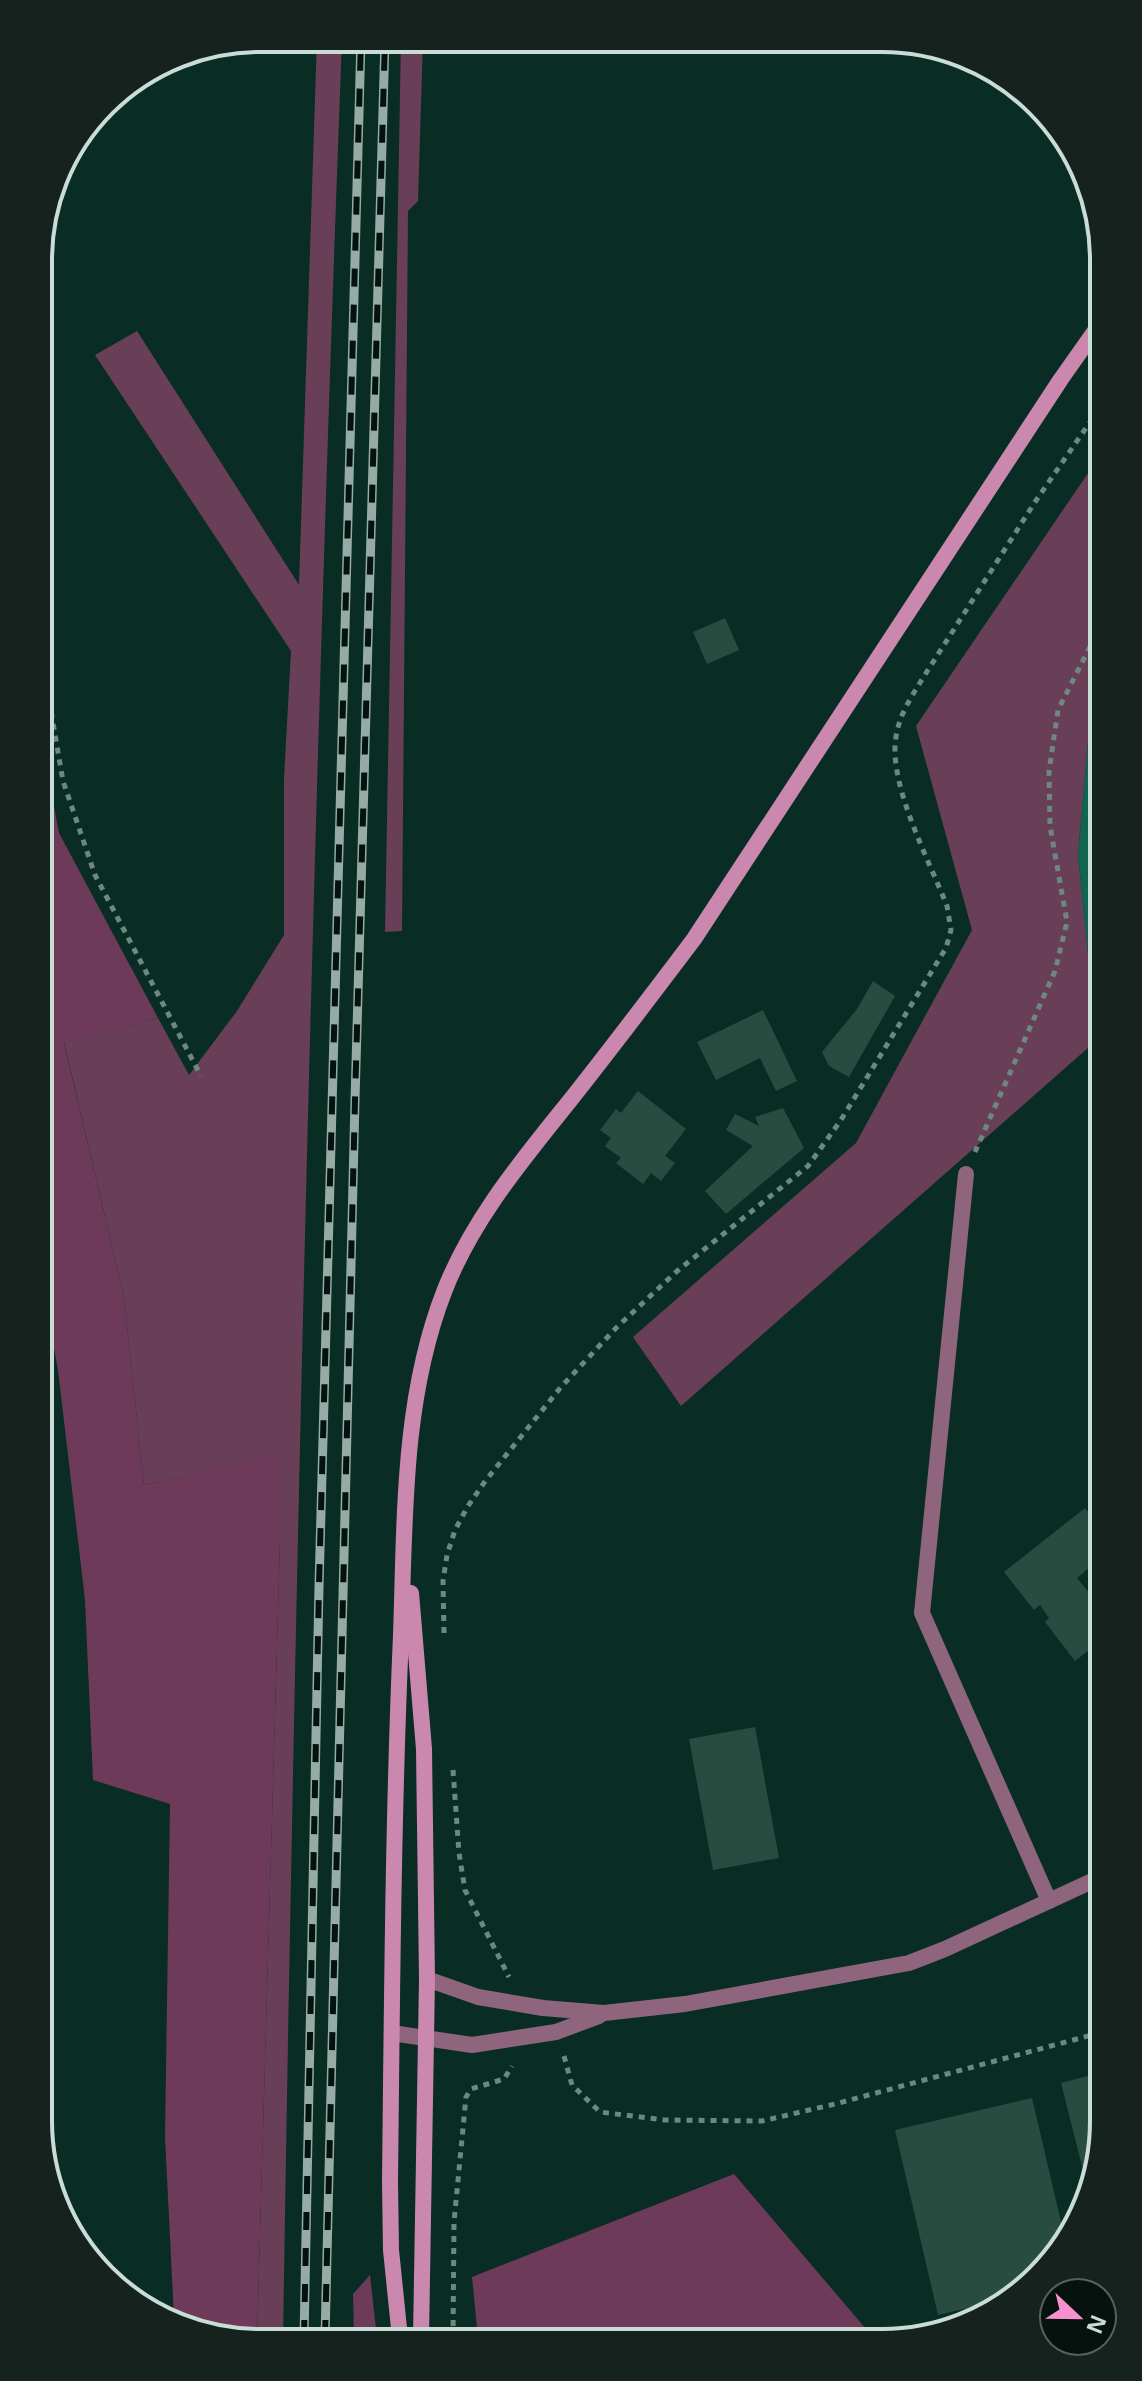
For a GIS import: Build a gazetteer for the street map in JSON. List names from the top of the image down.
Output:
{
  "north": "right"
}
